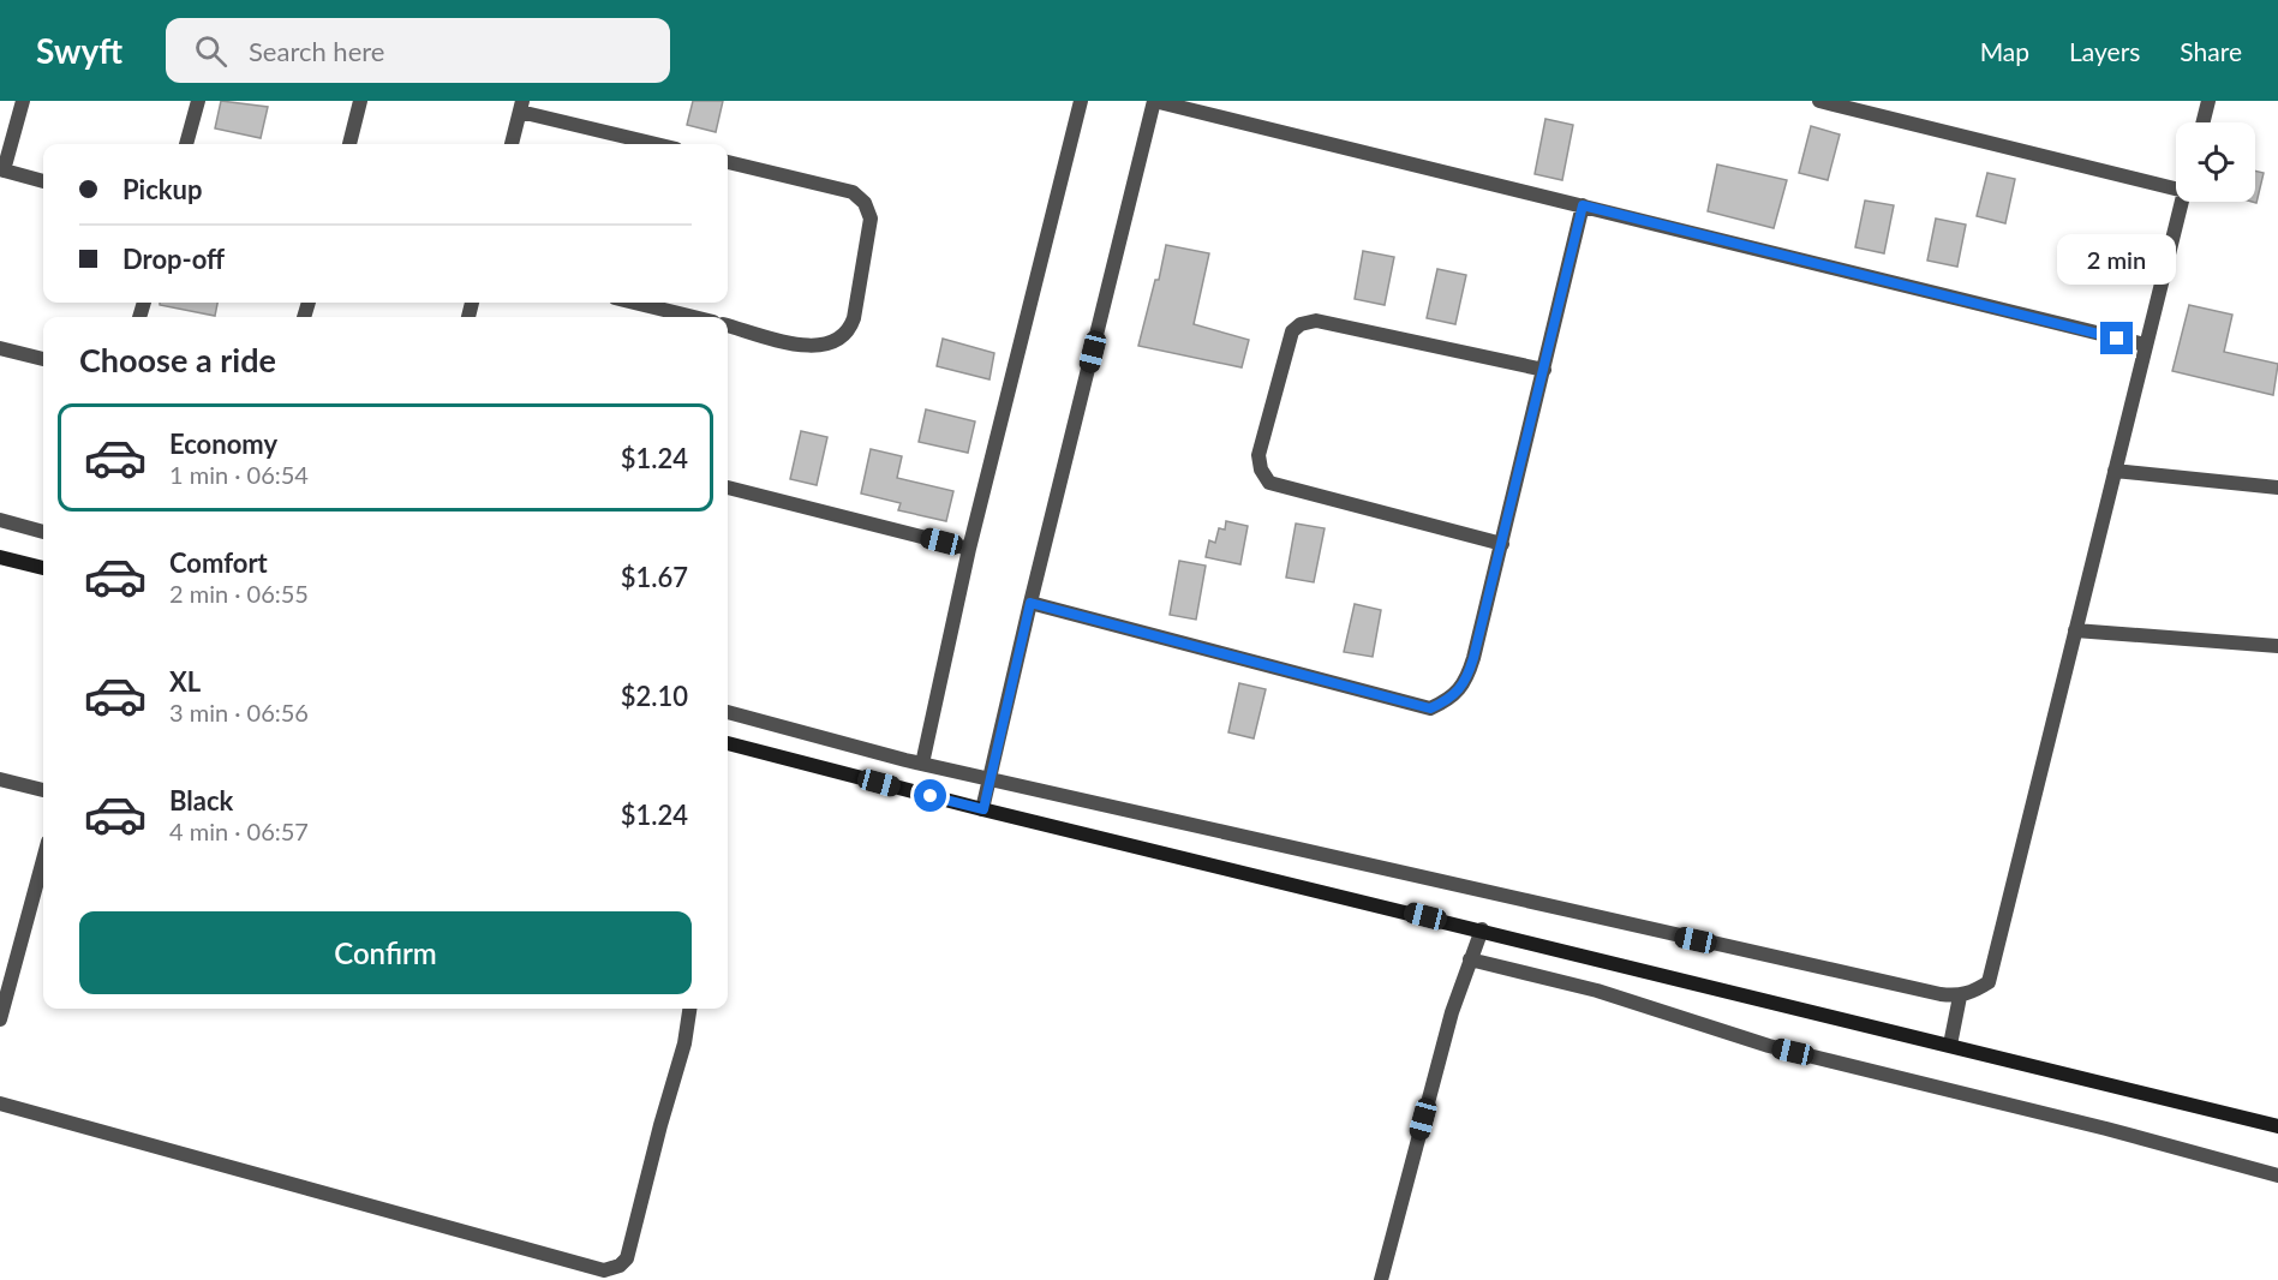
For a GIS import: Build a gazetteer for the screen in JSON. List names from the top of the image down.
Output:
{
  "page": {
    "header": "Swyft",
    "search": "Search here",
    "nav": ["Map", "Layers", "Share"],
    "banner": ["Pickup", "Drop-off"],
    "bubble": "2 min",
    "heading": "Choose a ride",
    "list": [
      {
        "name": "Economy",
        "note": "1 min · 06:54",
        "value": "$1.24"
      },
      {
        "name": "Comfort",
        "note": "2 min · 06:55",
        "value": "$1.67"
      },
      {
        "name": "XL",
        "note": "3 min · 06:56",
        "value": "$2.10"
      },
      {
        "name": "Black",
        "note": "4 min · 06:57",
        "value": "$1.24"
      }
    ],
    "buttons": "Confirm"
  }
}
